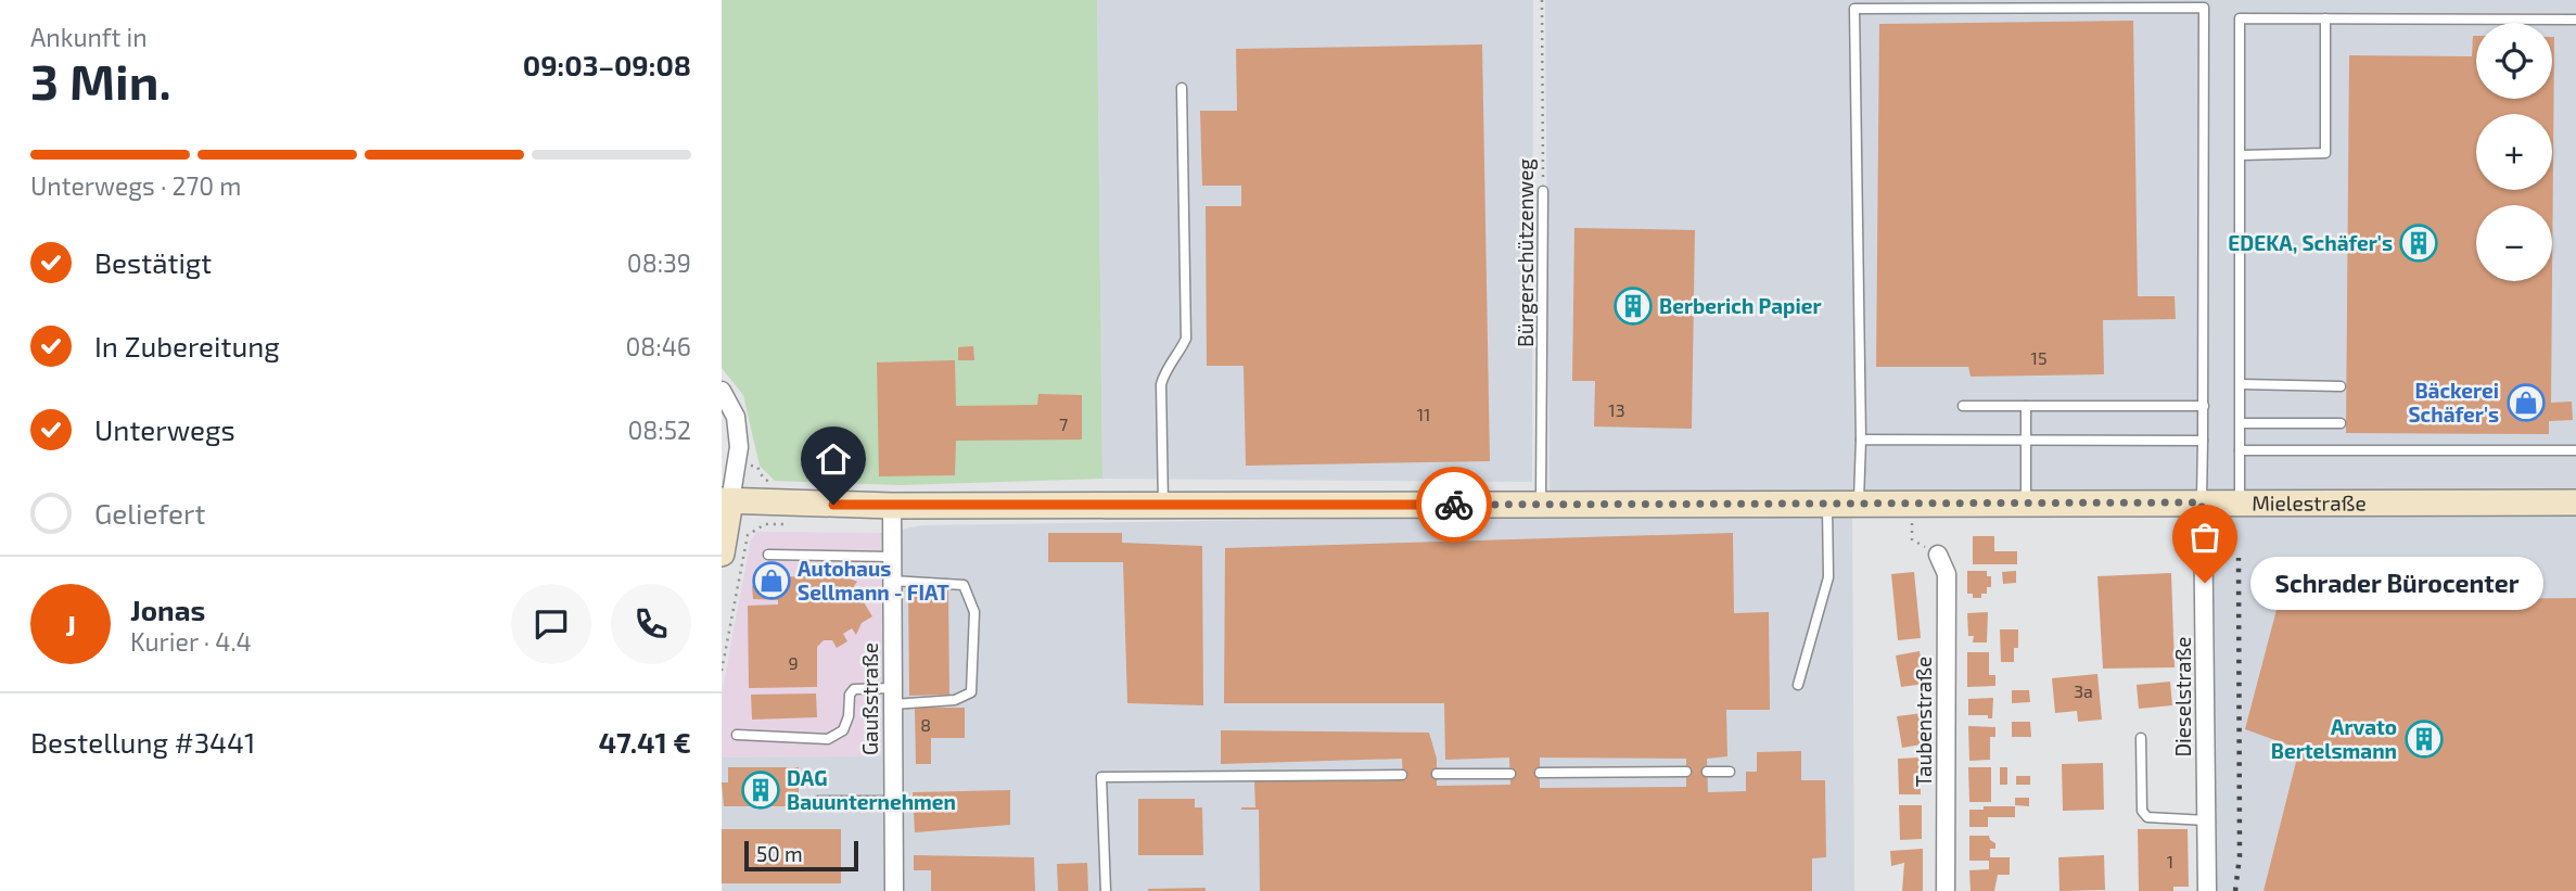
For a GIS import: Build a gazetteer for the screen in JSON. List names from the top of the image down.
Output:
{
  "streets": {
    "street": [
      "Mielestraße",
      "Dieselstraße",
      "Gaußstraße",
      "Taubenstraße"
    ],
    "lane": ["Bürgerschützenweg"]
  },
  "crossings": [
    ["Bürgerschützenweg", "Mielestraße"],
    ["Mielestraße", "Dieselstraße"],
    ["Mielestraße", "Gaußstraße"]
  ],
  "places": {
    "building": [
      "EDEKA, Schäfer's",
      "Berberich Papier",
      "Arvato Bertelsmann",
      "DAG Bauunternehmen"
    ],
    "shop": ["Bäckerei Schäfer's", "Autohaus Sellmann - FIAT"],
    "other": ["Schrader Bürocenter"]
  },
  "house_numbers": [
    "15",
    "13",
    "11",
    "7",
    "9",
    "3a",
    "8",
    "1"
  ],
  "scale_bar": "50 m",
  "page": {
    "heading": ["3 Min.", "Ankunft in", "09:03–09:08"],
    "panel": [
      "Jonas",
      "Kurier · 4.4",
      "Bestellung #3441",
      "47.41 €"
    ],
    "map_buttons": ["+", "−"],
    "bar": "Unterwegs · 270 m",
    "list": [
      ["Bestätigt", "08:39"],
      ["In Zubereitung", "08:46"],
      ["Unterwegs", "08:52"],
      "Geliefert"
    ],
    "bubble": "Schrader Bürocenter",
    "round": "J",
    "scale": "50 m"
  }
}
